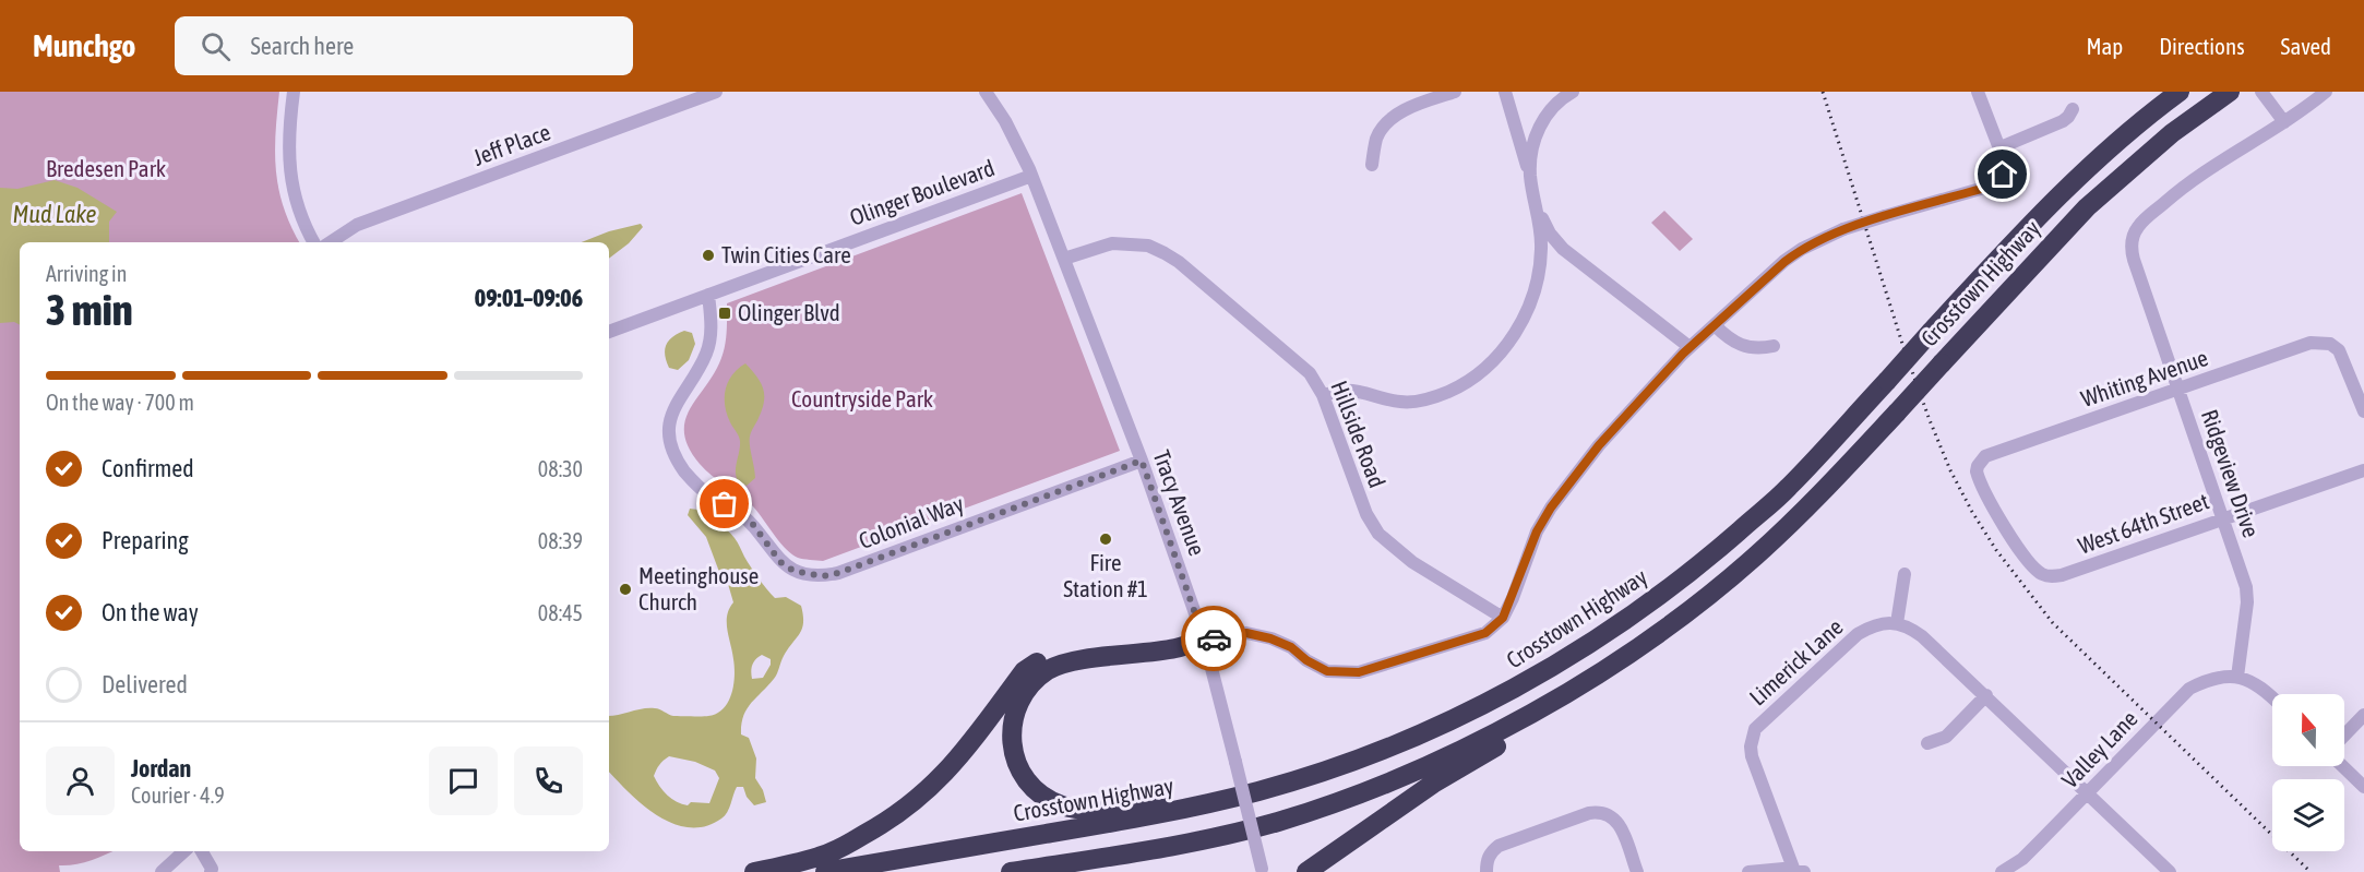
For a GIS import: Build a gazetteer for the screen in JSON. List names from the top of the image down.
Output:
{
  "streets": {
    "highway": ["Crosstown Highway"],
    "street": [
      "Jeff Place",
      "Olinger Boulevard",
      "Whiting Avenue",
      "Hillside Road",
      "Ridgeview Drive",
      "Tracy Avenue",
      "Colonial Way",
      "West 64th Street",
      "Limerick Lane",
      "Valley Lane"
    ]
  },
  "crossings": [
    ["Olinger Boulevard", "Tracy Avenue"],
    ["Olinger Boulevard", "Colonial Way"],
    ["Whiting Avenue", "Ridgeview Drive"],
    ["Whiting Avenue", "West 64th Street"],
    ["Hillside Road", "Tracy Avenue"],
    ["Ridgeview Drive", "West 64th Street"],
    ["Ridgeview Drive", "Valley Lane"],
    ["Tracy Avenue", "Colonial Way"]
  ],
  "water": ["Mud Lake"],
  "parks": ["Bredesen Park", "Countryside Park"],
  "places": {
    "other": ["Twin Cities Care", "Fire Station #1", "Meetinghouse Church"],
    "transit": ["Olinger Blvd"]
  },
  "north": "top",
  "page": {
    "header": "Munchgo",
    "search": "Search here",
    "nav": ["Map", "Directions", "Saved"],
    "heading": ["3 min", "Arriving in", "09:01–09:06"],
    "panel": ["Jordan", "Courier · 4.9"],
    "bar": "On the way · 700 m",
    "list": [
      ["Confirmed", "08:30"],
      ["Preparing", "08:39"],
      ["On the way", "08:45"],
      "Delivered"
    ]
  }
}
